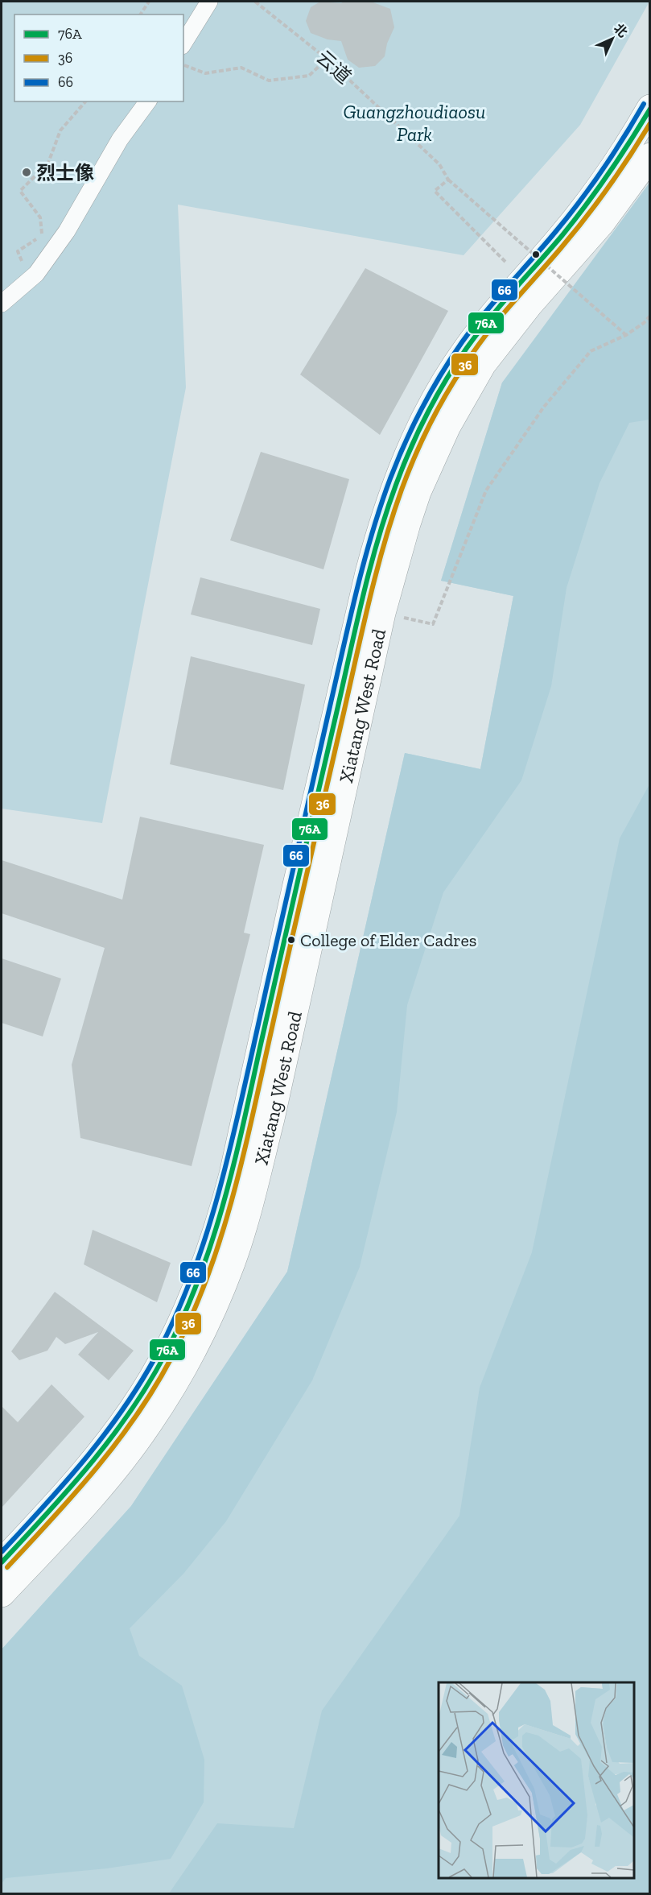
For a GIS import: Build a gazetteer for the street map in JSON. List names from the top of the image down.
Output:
{
  "streets": {
    "highway": ["Xiatang West Road"],
    "path": ["云道"]
  },
  "parks": ["Guangzhoudiaosu Park"],
  "places": ["烈士像", "College of Elder Cadres"],
  "lines": ["transit line 66", "transit line 76A", "transit line 36"],
  "legend": ["76A", "36", "66"],
  "north": "top right"
}
